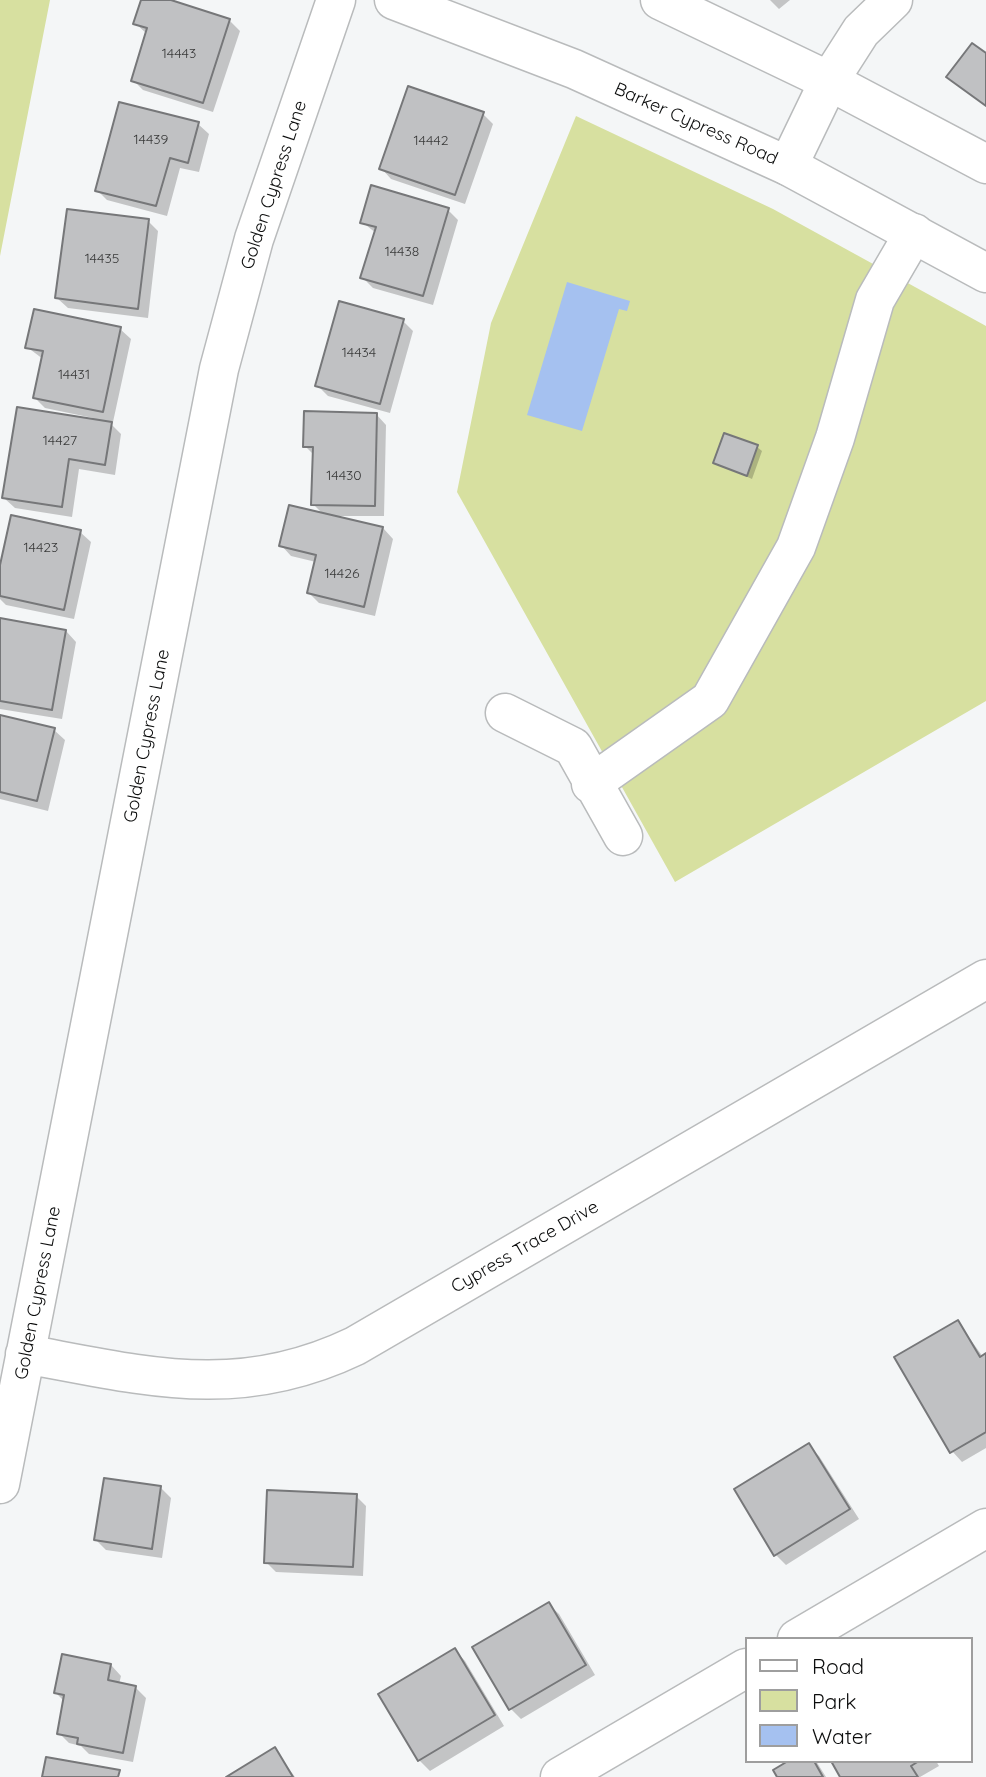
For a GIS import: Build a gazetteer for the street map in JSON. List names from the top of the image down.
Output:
{
  "streets": {
    "street": ["Barker Cypress Road", "Golden Cypress Lane", "Cypress Trace Drive"]
  },
  "crossings": [
    ["Golden Cypress Lane", "Cypress Trace Drive"]
  ],
  "house_numbers": [
    "14443",
    "14439",
    "14442",
    "14438",
    "14435",
    "14434",
    "14431",
    "14427",
    "14430",
    "14423",
    "14426"
  ],
  "legend": ["Road", "Park", "Water"]
}
